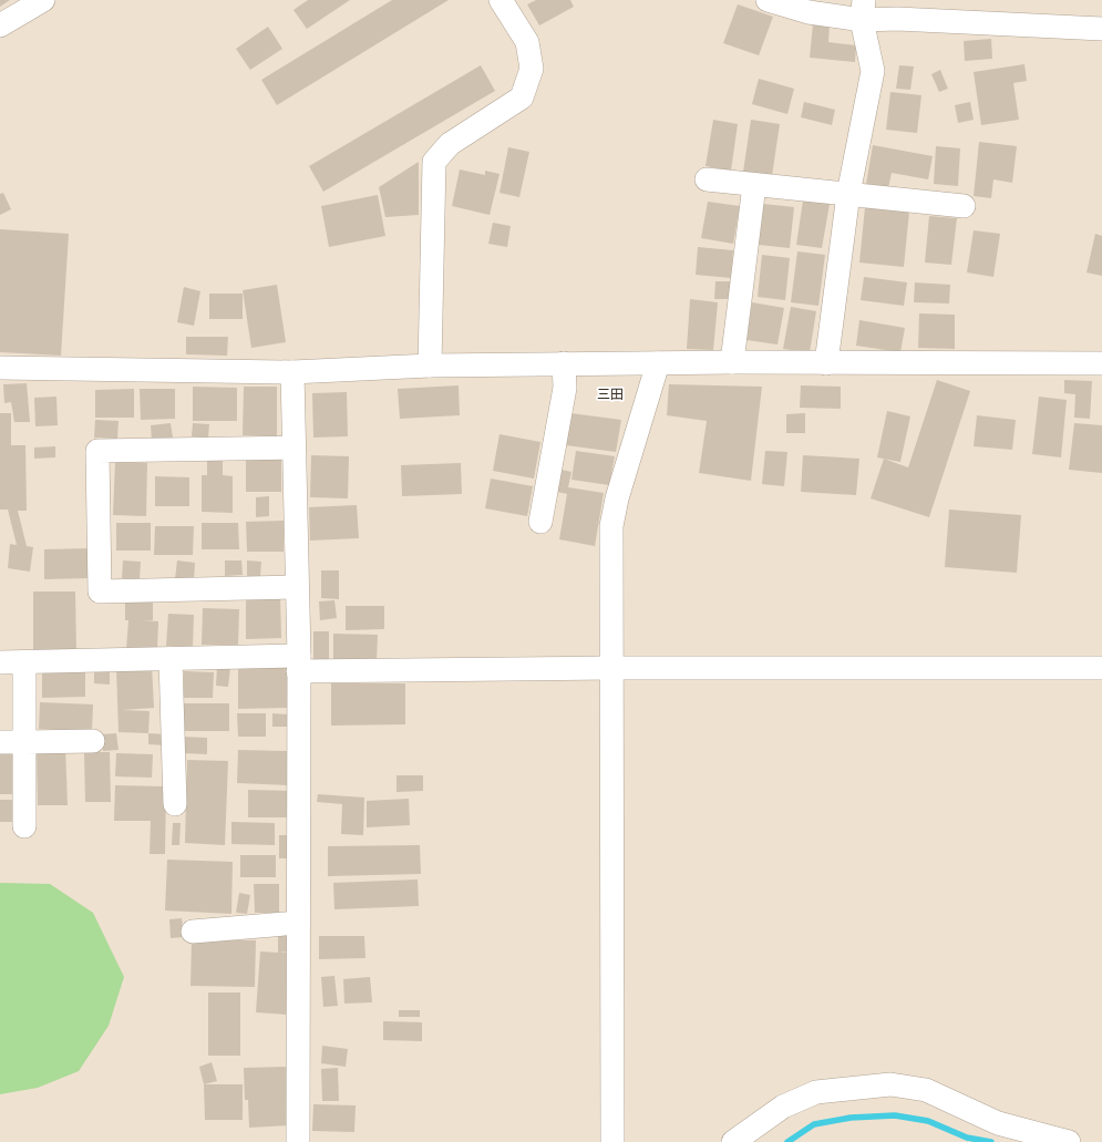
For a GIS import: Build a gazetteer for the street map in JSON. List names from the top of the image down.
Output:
{
  "districts": ["三田"]
}
